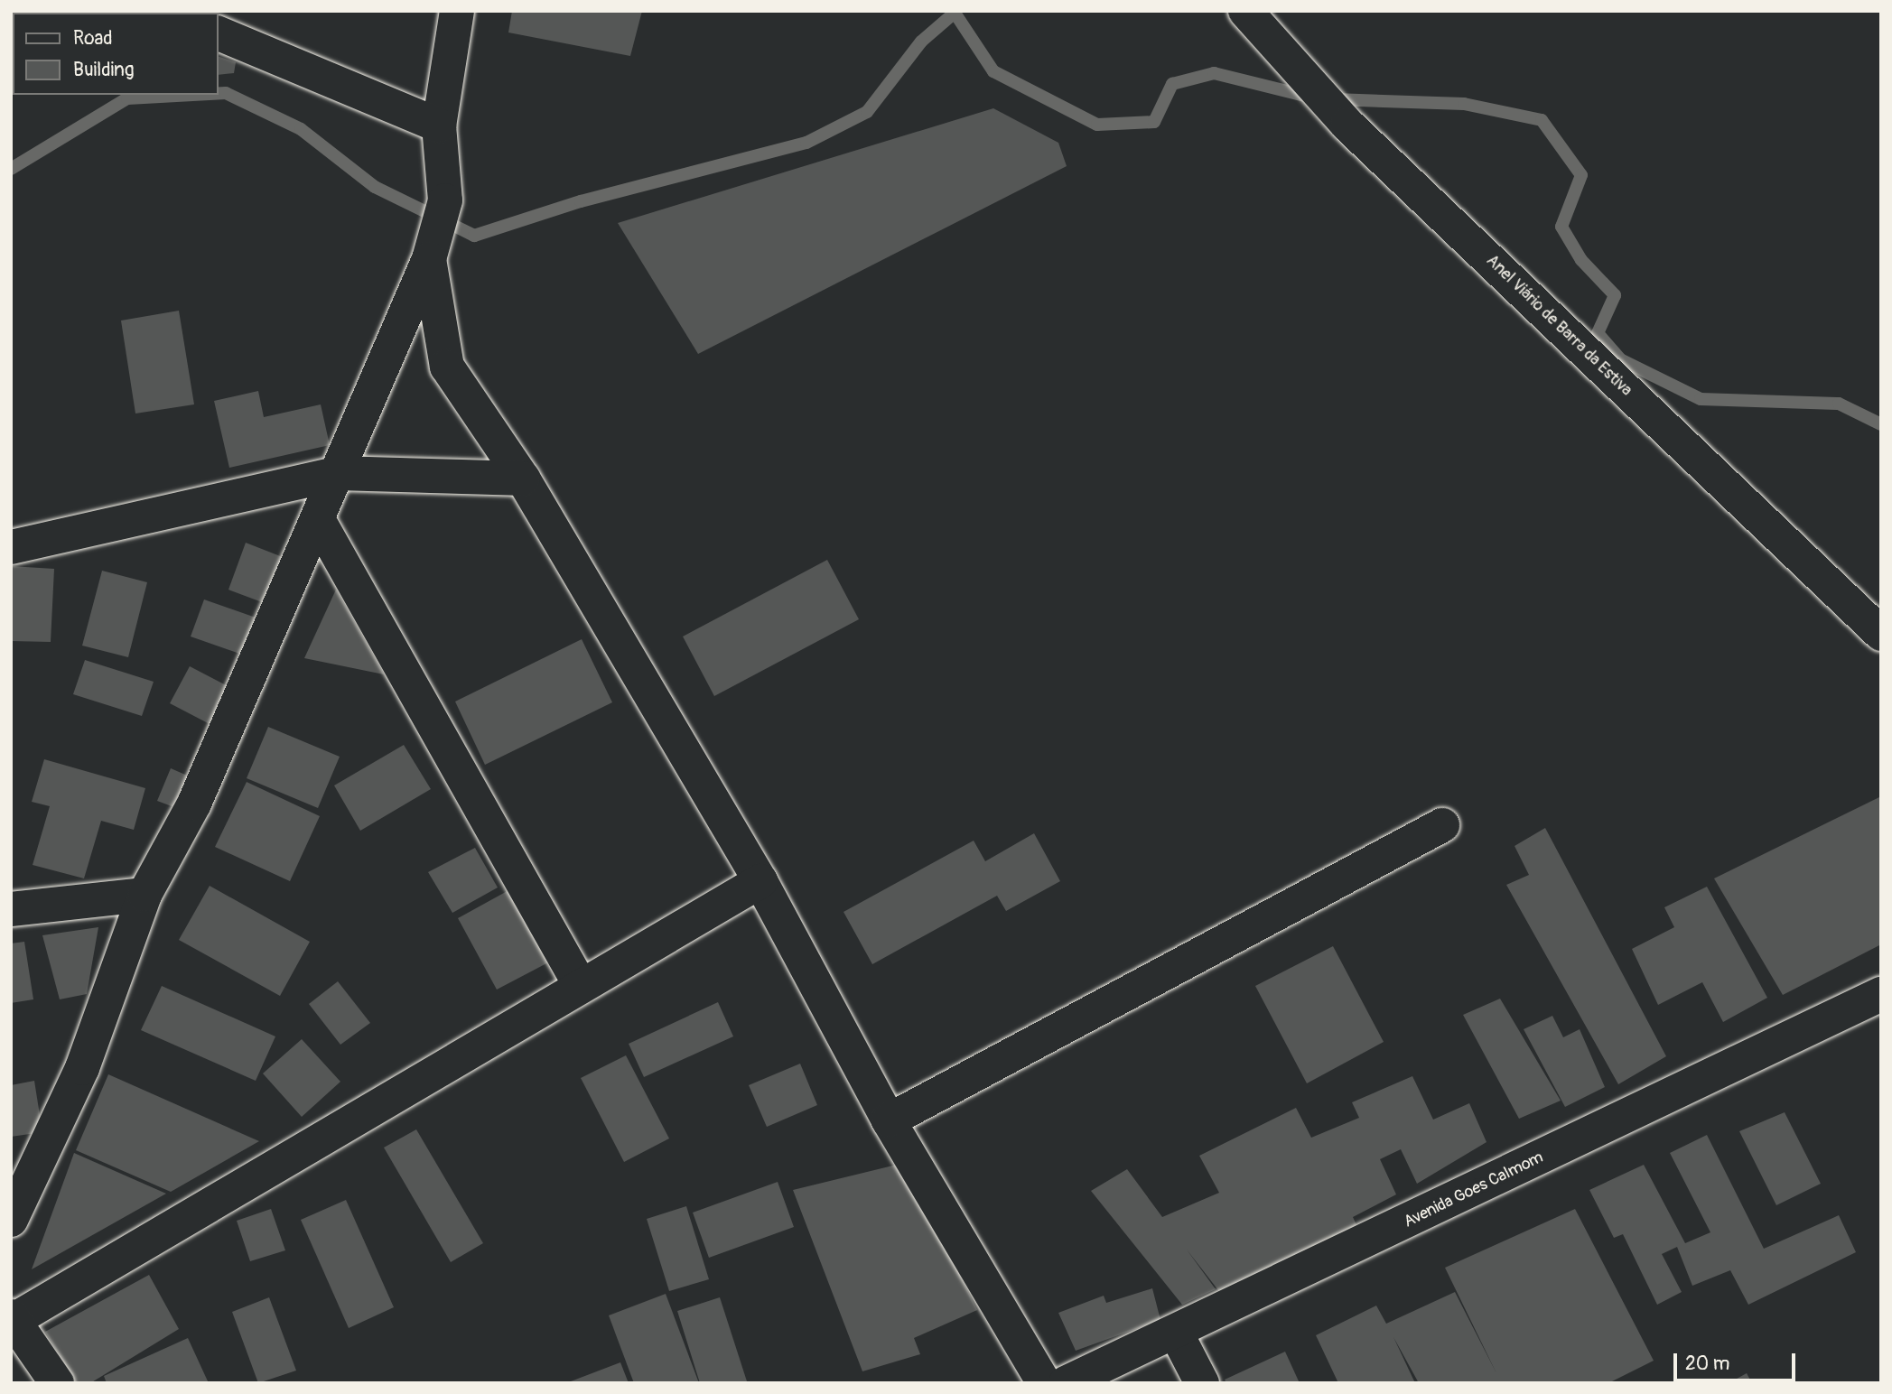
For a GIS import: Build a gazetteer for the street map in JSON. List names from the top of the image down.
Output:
{
  "streets": {
    "street": ["Anel Viário de Barra da Estiva", "Avenida Goes Calmom"]
  },
  "legend": ["Road", "Building"],
  "scale_bar": "20 m"
}
